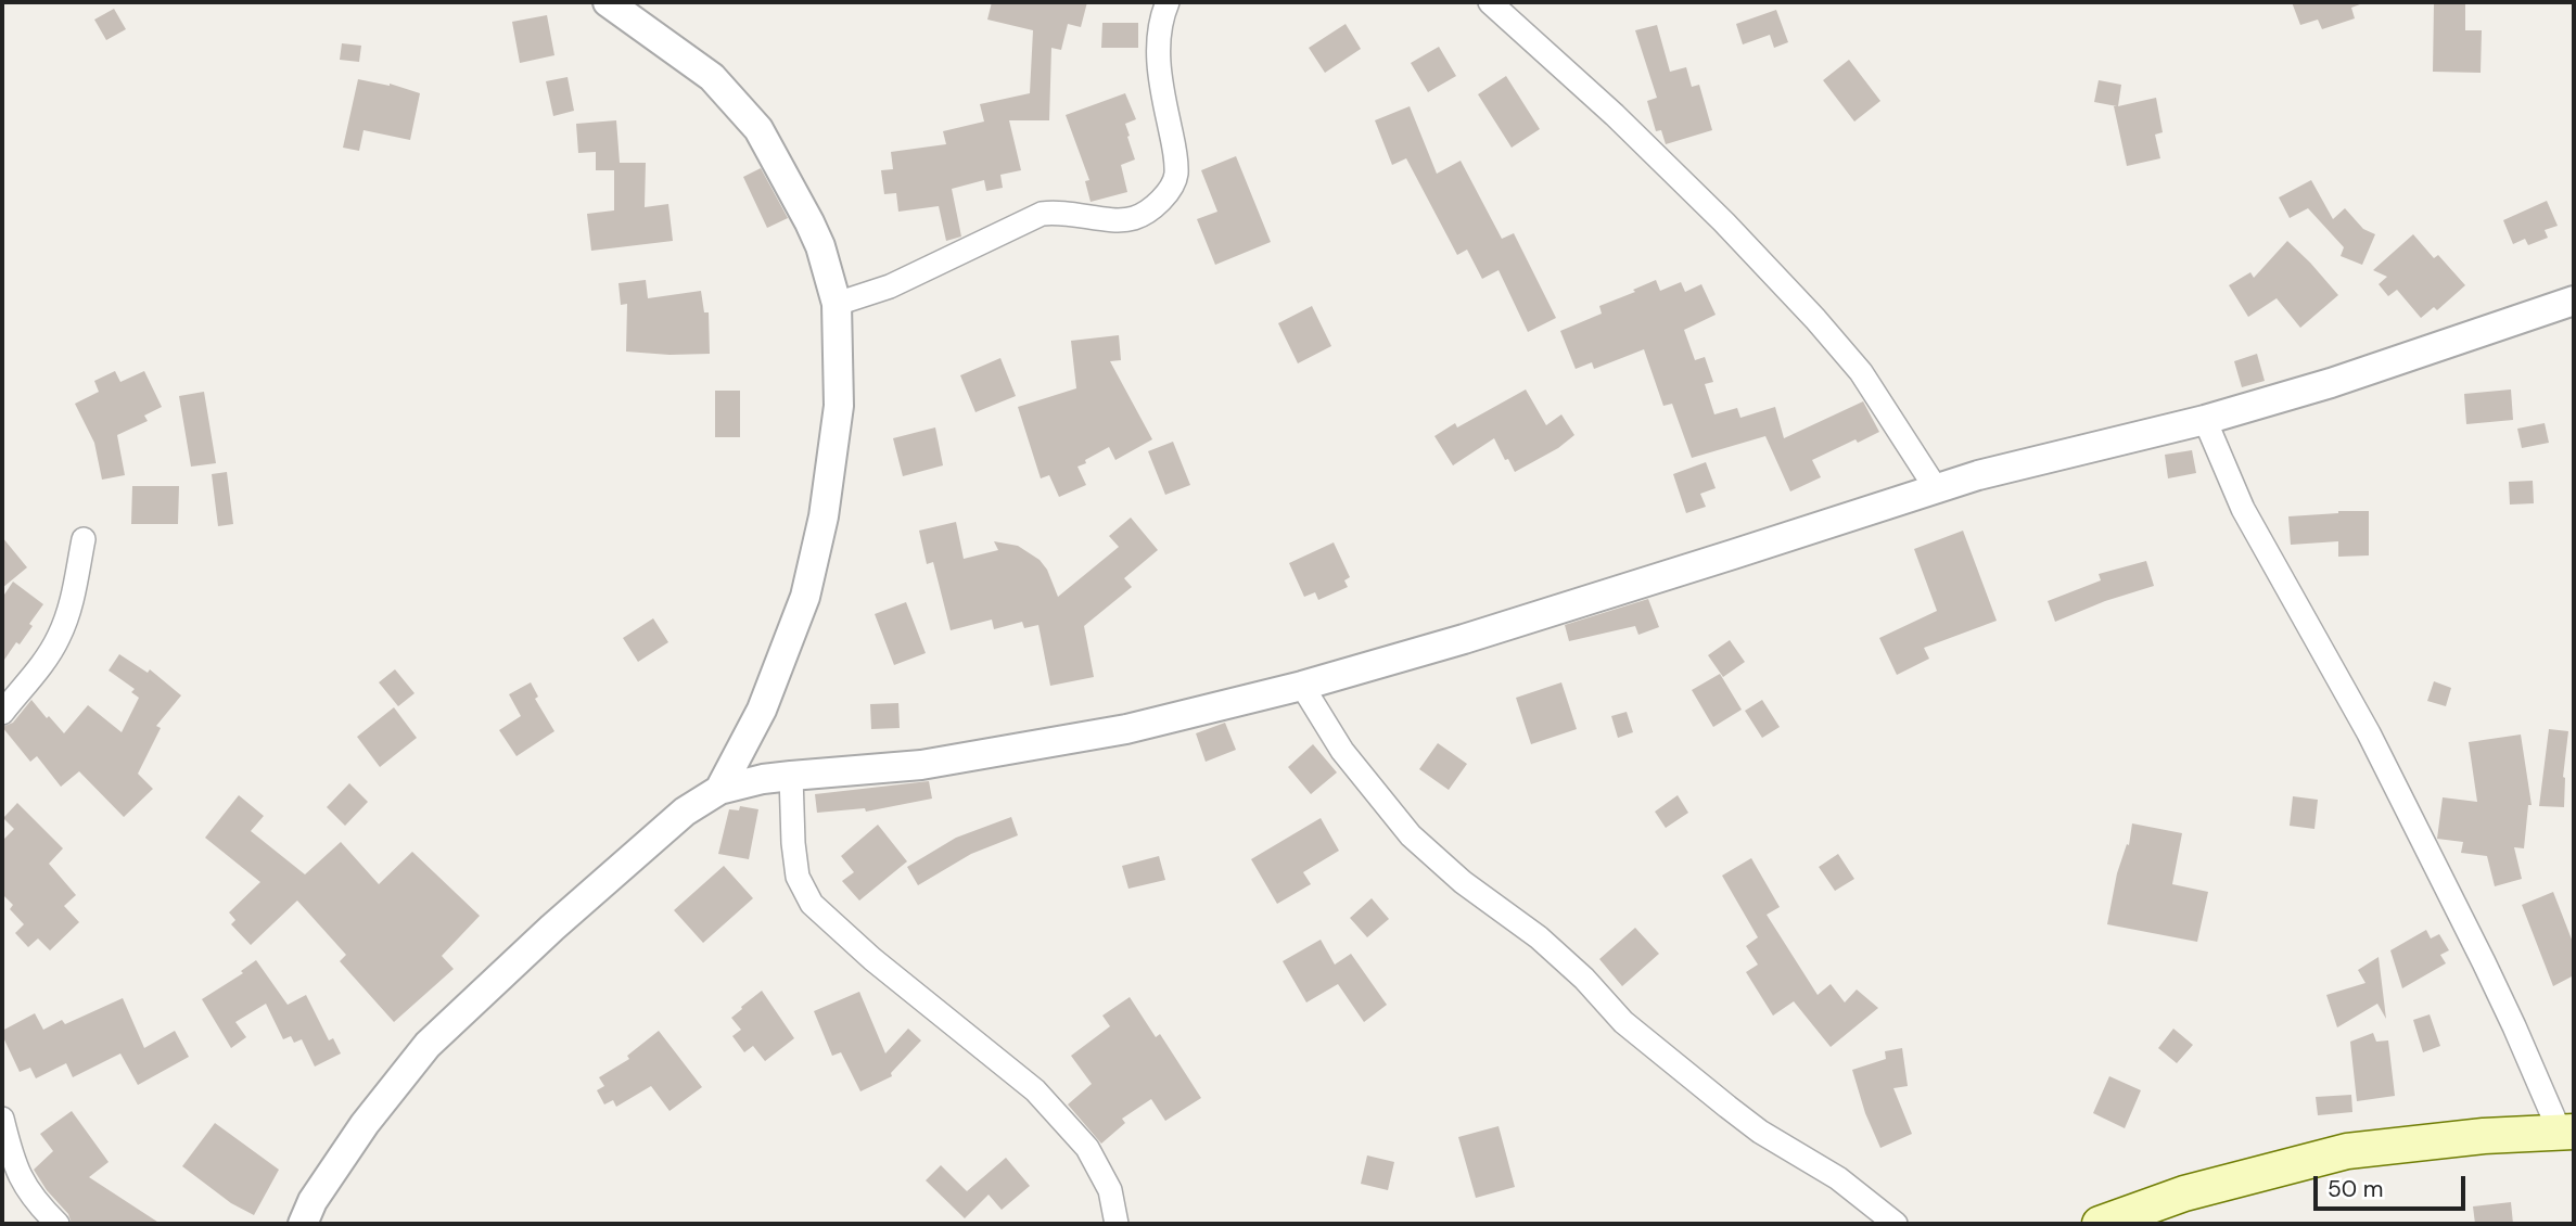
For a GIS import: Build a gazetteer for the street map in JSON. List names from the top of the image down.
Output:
{
  "scale_bar": "50 m"
}
